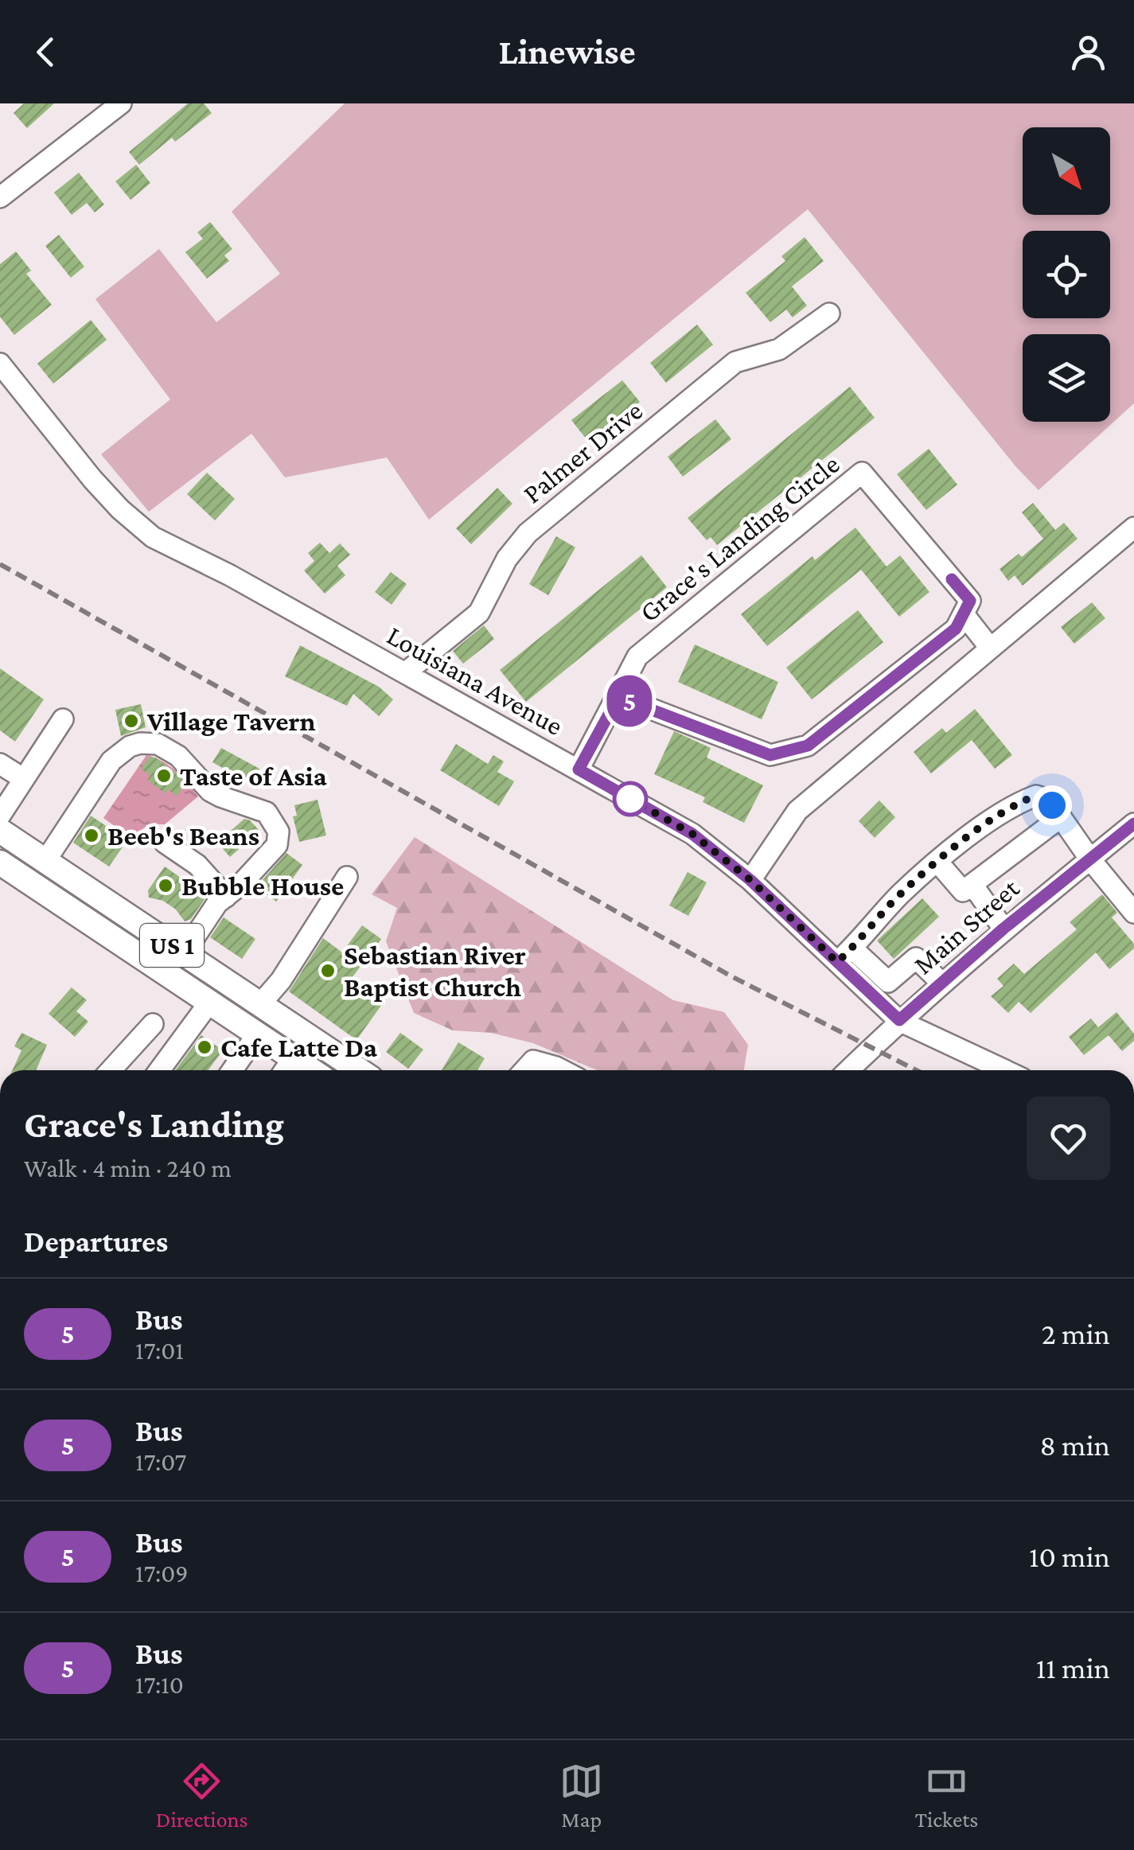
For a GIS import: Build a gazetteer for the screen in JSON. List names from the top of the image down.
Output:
{
  "streets": {
    "main road": ["US 1"],
    "street": [
      "Palmer Drive",
      "Grace's Landing Circle",
      "Louisiana Avenue",
      "Main Street"
    ]
  },
  "crossings": [
    ["Palmer Drive", "Louisiana Avenue"],
    ["Grace's Landing Circle", "Louisiana Avenue"],
    ["Louisiana Avenue", "Main Street"]
  ],
  "places": [
    "Village Tavern",
    "Taste of Asia",
    "Beeb's Beans",
    "Bubble House",
    "Sebastian River Baptist Church",
    "Cafe Latte Da"
  ],
  "lines": ["bus line 5"],
  "north": "bottom right",
  "page": {
    "header": "Linewise",
    "on_map": "5",
    "heading": [
      ["Grace's Landing", "Walk · 4 min · 240 m"],
      "Departures"
    ],
    "list": [
      {
        "mark": "5",
        "name": "Bus",
        "note": "17:01",
        "value": "2 min"
      },
      {
        "mark": "5",
        "name": "Bus",
        "note": "17:07",
        "value": "8 min"
      },
      {
        "mark": "5",
        "name": "Bus",
        "note": "17:09",
        "value": "10 min"
      },
      {
        "mark": "5",
        "name": "Bus",
        "note": "17:10",
        "value": "11 min"
      }
    ],
    "tabs": ["Directions", "Map", "Tickets"]
  }
}
